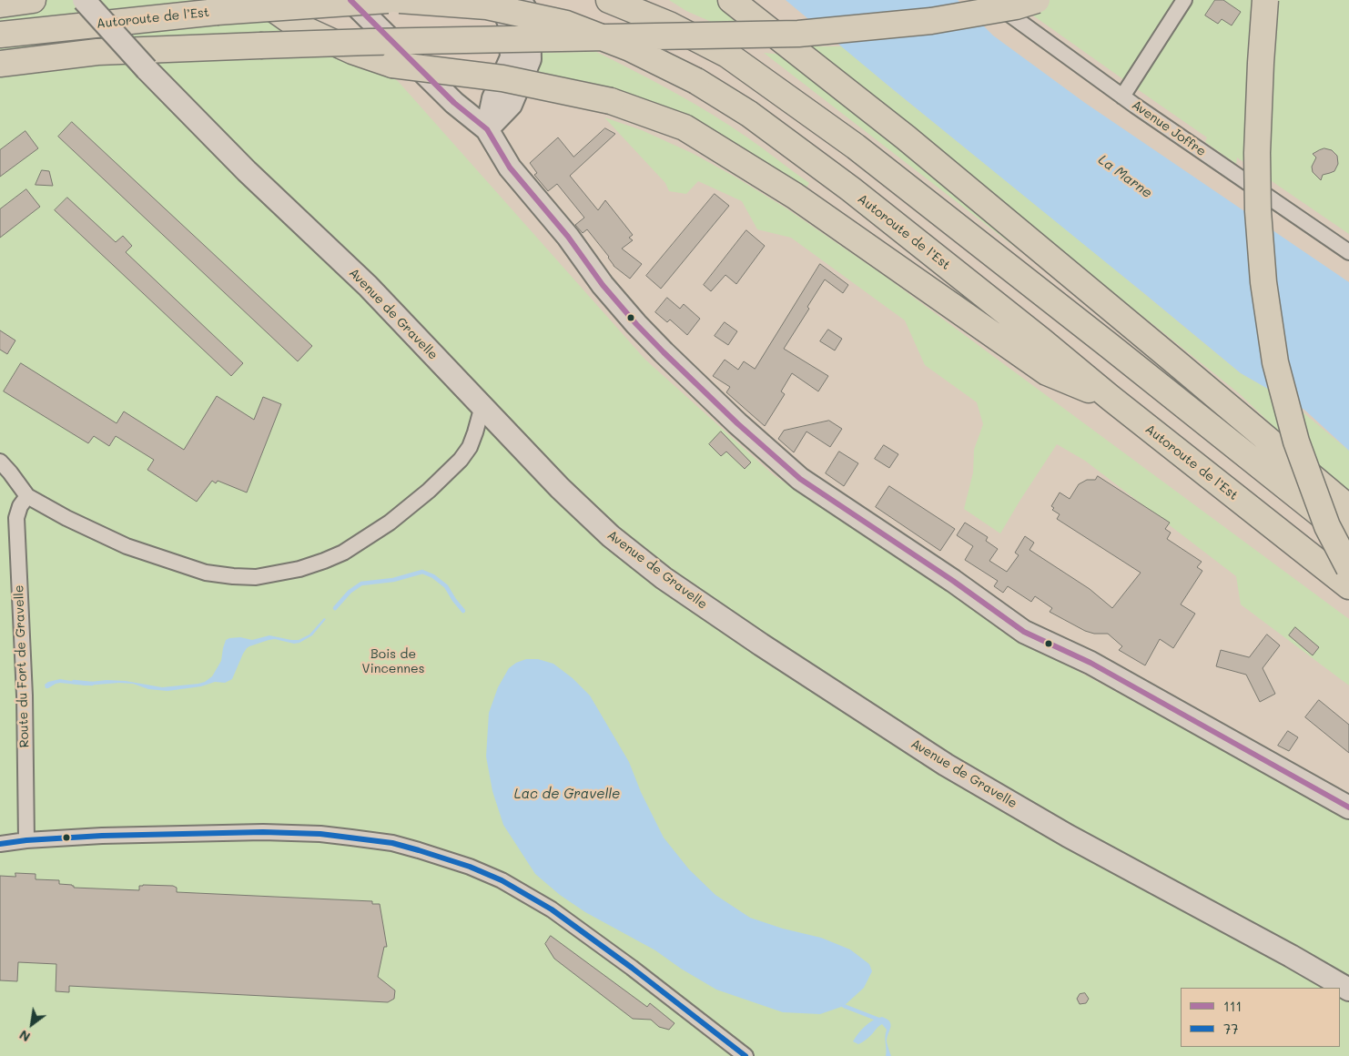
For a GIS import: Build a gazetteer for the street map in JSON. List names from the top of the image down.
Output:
{
  "streets": {
    "highway": ["Autoroute de l’Est"],
    "street": ["Avenue Joffre", "Avenue de Gravelle", "Route du Fort de Gravelle"]
  },
  "water": ["La Marne", "Lac de Gravelle"],
  "parks": ["Bois de Vincennes"],
  "lines": ["transit line 111", "transit line 77"],
  "legend": ["111", "77"],
  "north": "bottom left"
}
